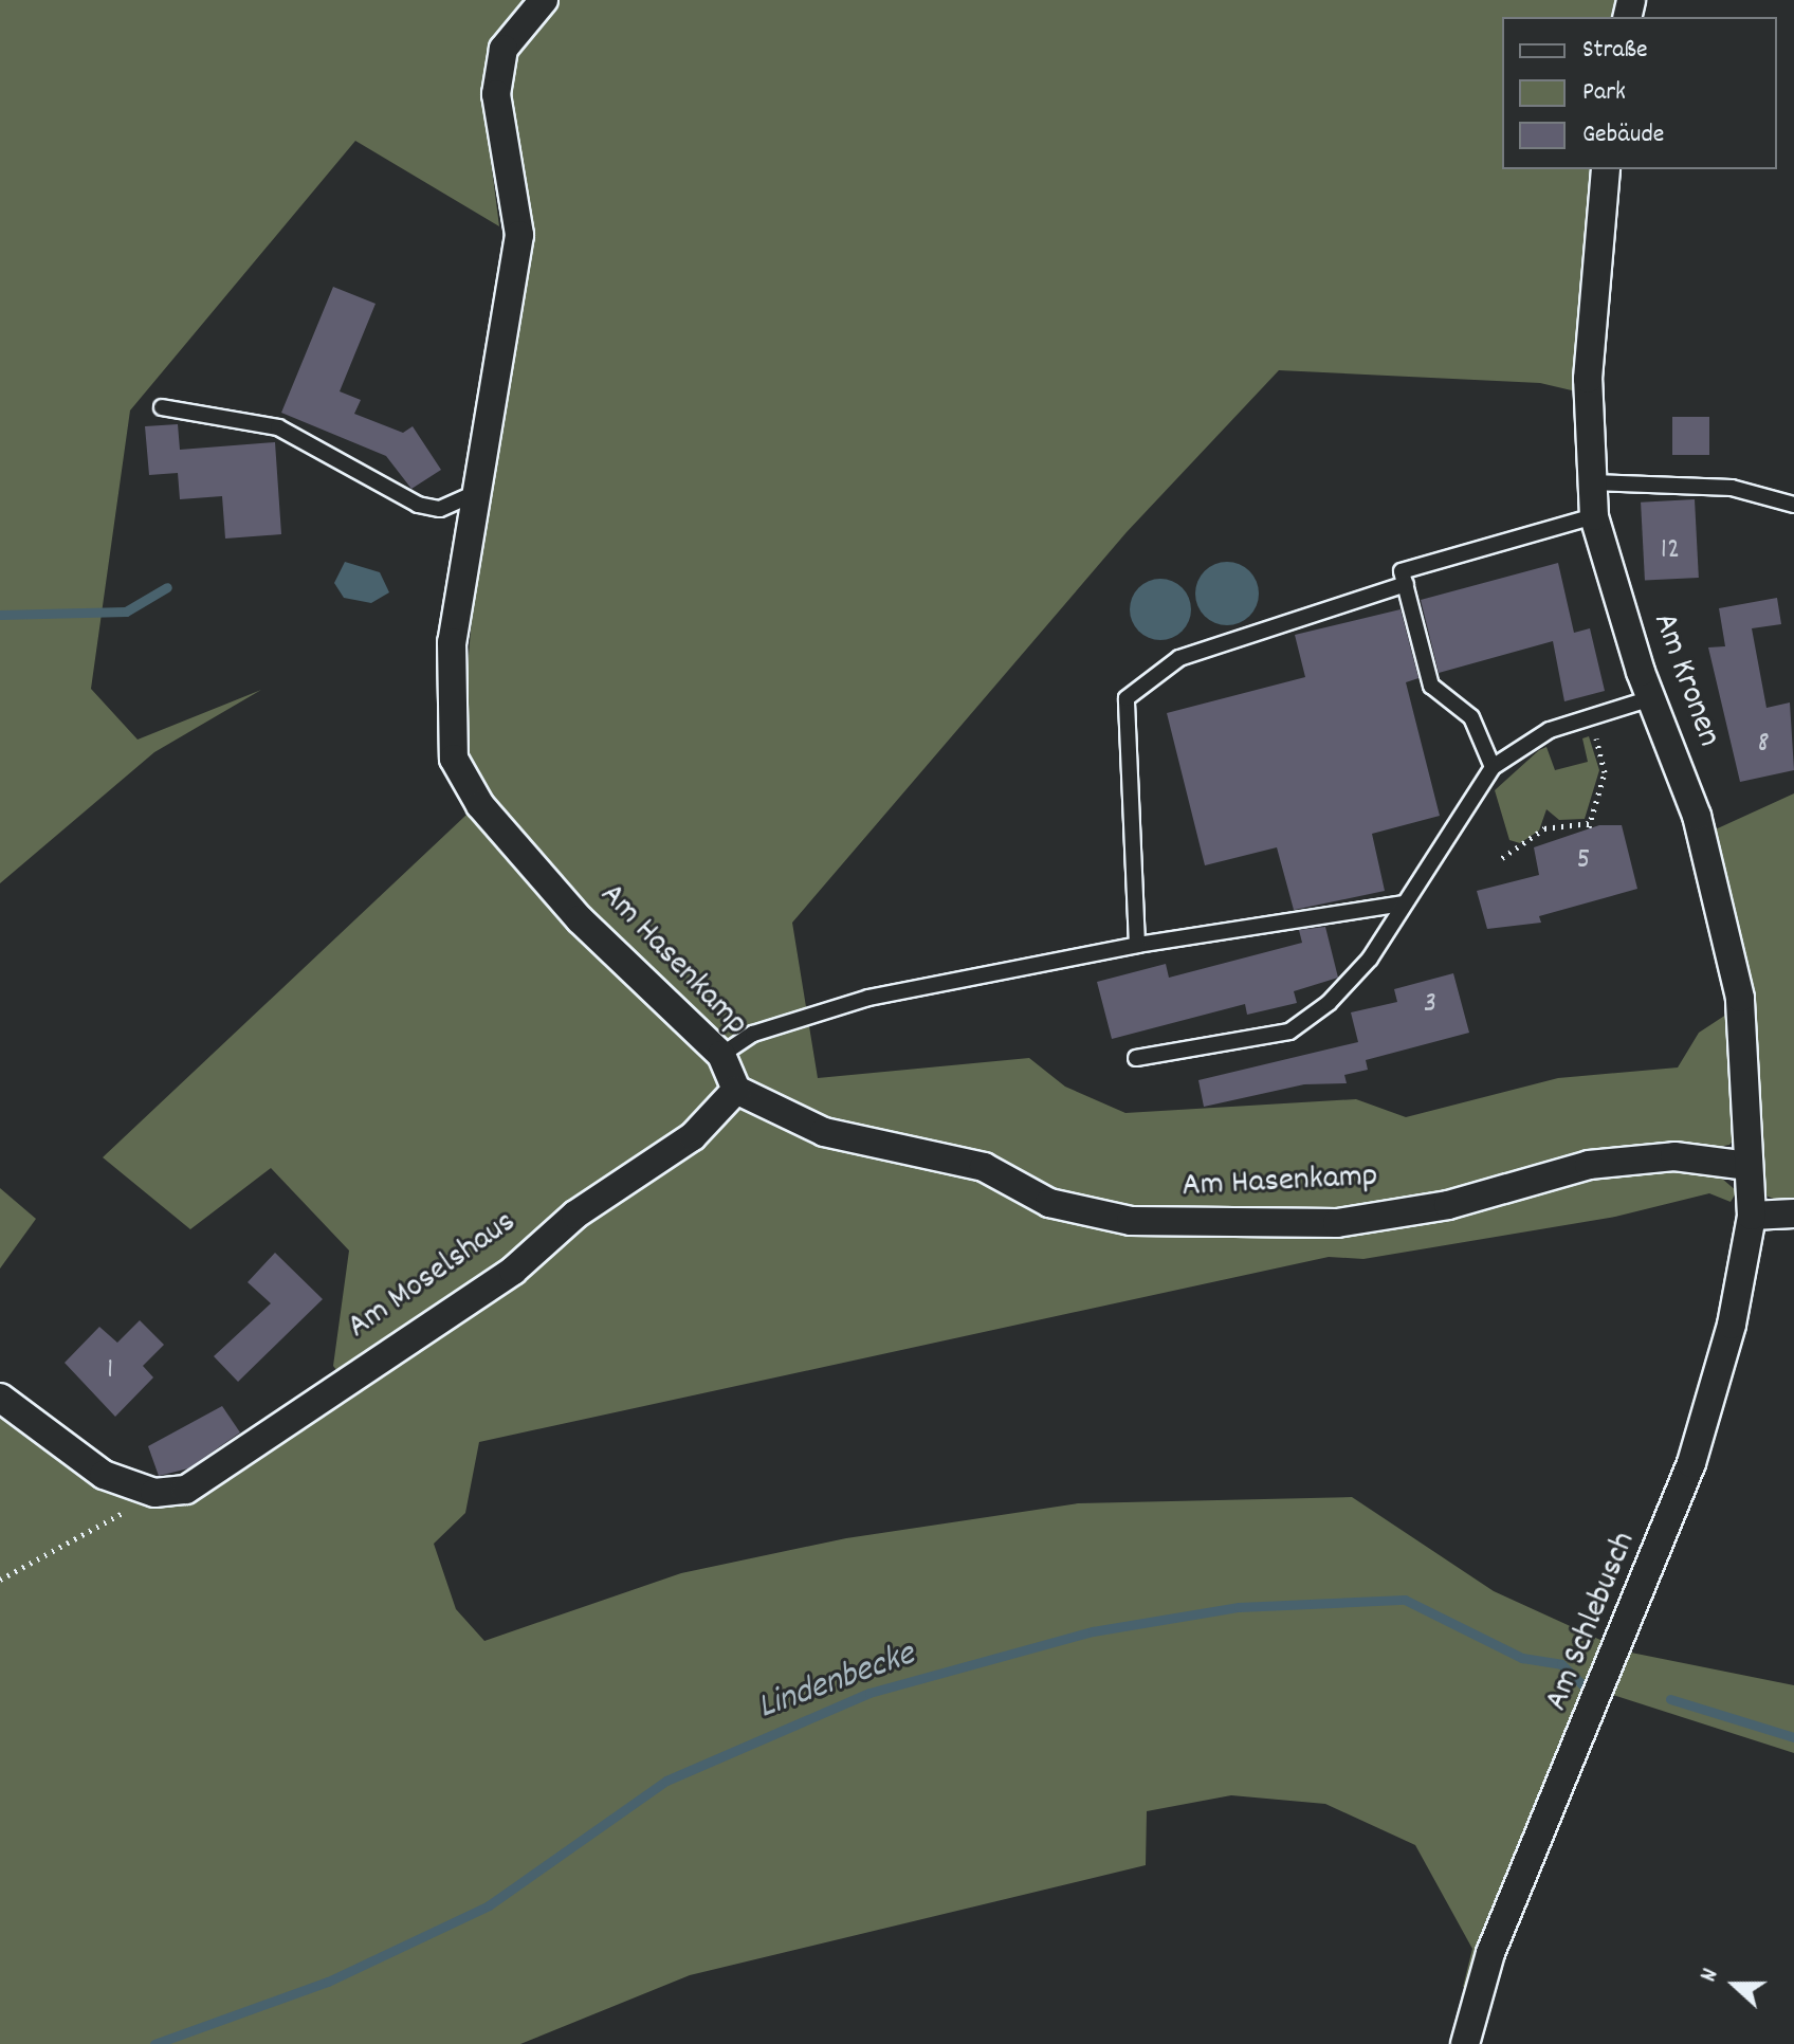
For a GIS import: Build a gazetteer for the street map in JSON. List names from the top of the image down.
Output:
{
  "streets": {
    "street": [
      "Am Kronen",
      "Am Hasenkamp",
      "Am Moselshaus",
      "Am Schlebusch"
    ]
  },
  "crossings": [
    ["Am Kronen", "Am Hasenkamp"],
    ["Am Kronen", "Am Schlebusch"],
    ["Am Hasenkamp", "Am Moselshaus"]
  ],
  "water": ["Lindenbecke"],
  "house_numbers": [
    "12",
    "8",
    "5",
    "3",
    "1"
  ],
  "legend": ["Straße", "Park", "Gebäude"],
  "north": "left"
}
